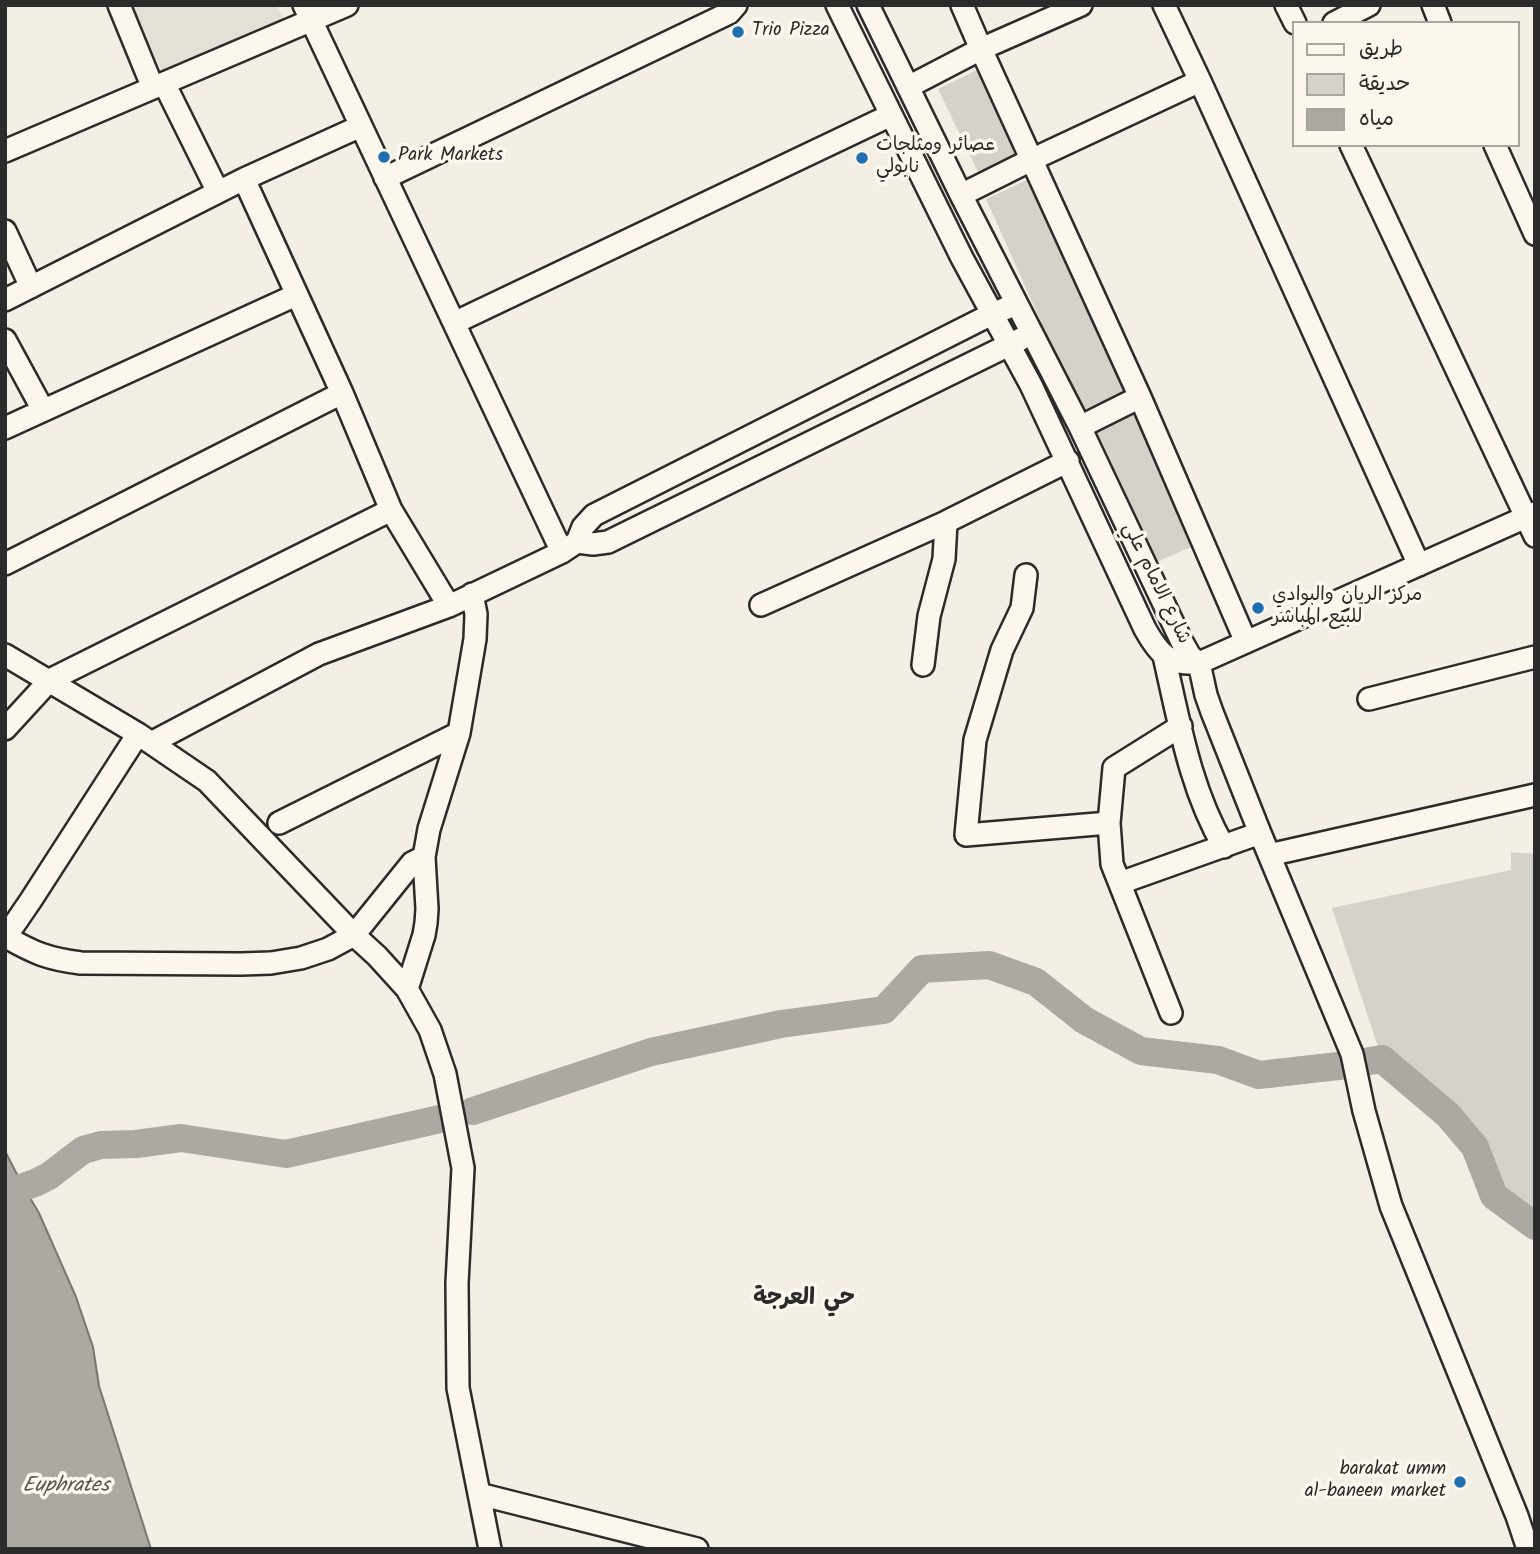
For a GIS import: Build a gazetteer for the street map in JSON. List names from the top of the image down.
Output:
{
  "streets": {
    "street": ["شارع الامام علي"]
  },
  "districts": ["حي العرجة"],
  "water": ["Euphrates"],
  "places": [
    "Trio Pizza",
    "Park Markets",
    "عصائر ومثلجات نابولي",
    "مركز الريان والبوادي للبيع المباشر",
    "barakat umm al-baneen market"
  ],
  "legend": ["طريق", "حديقة", "مياه"]
}
